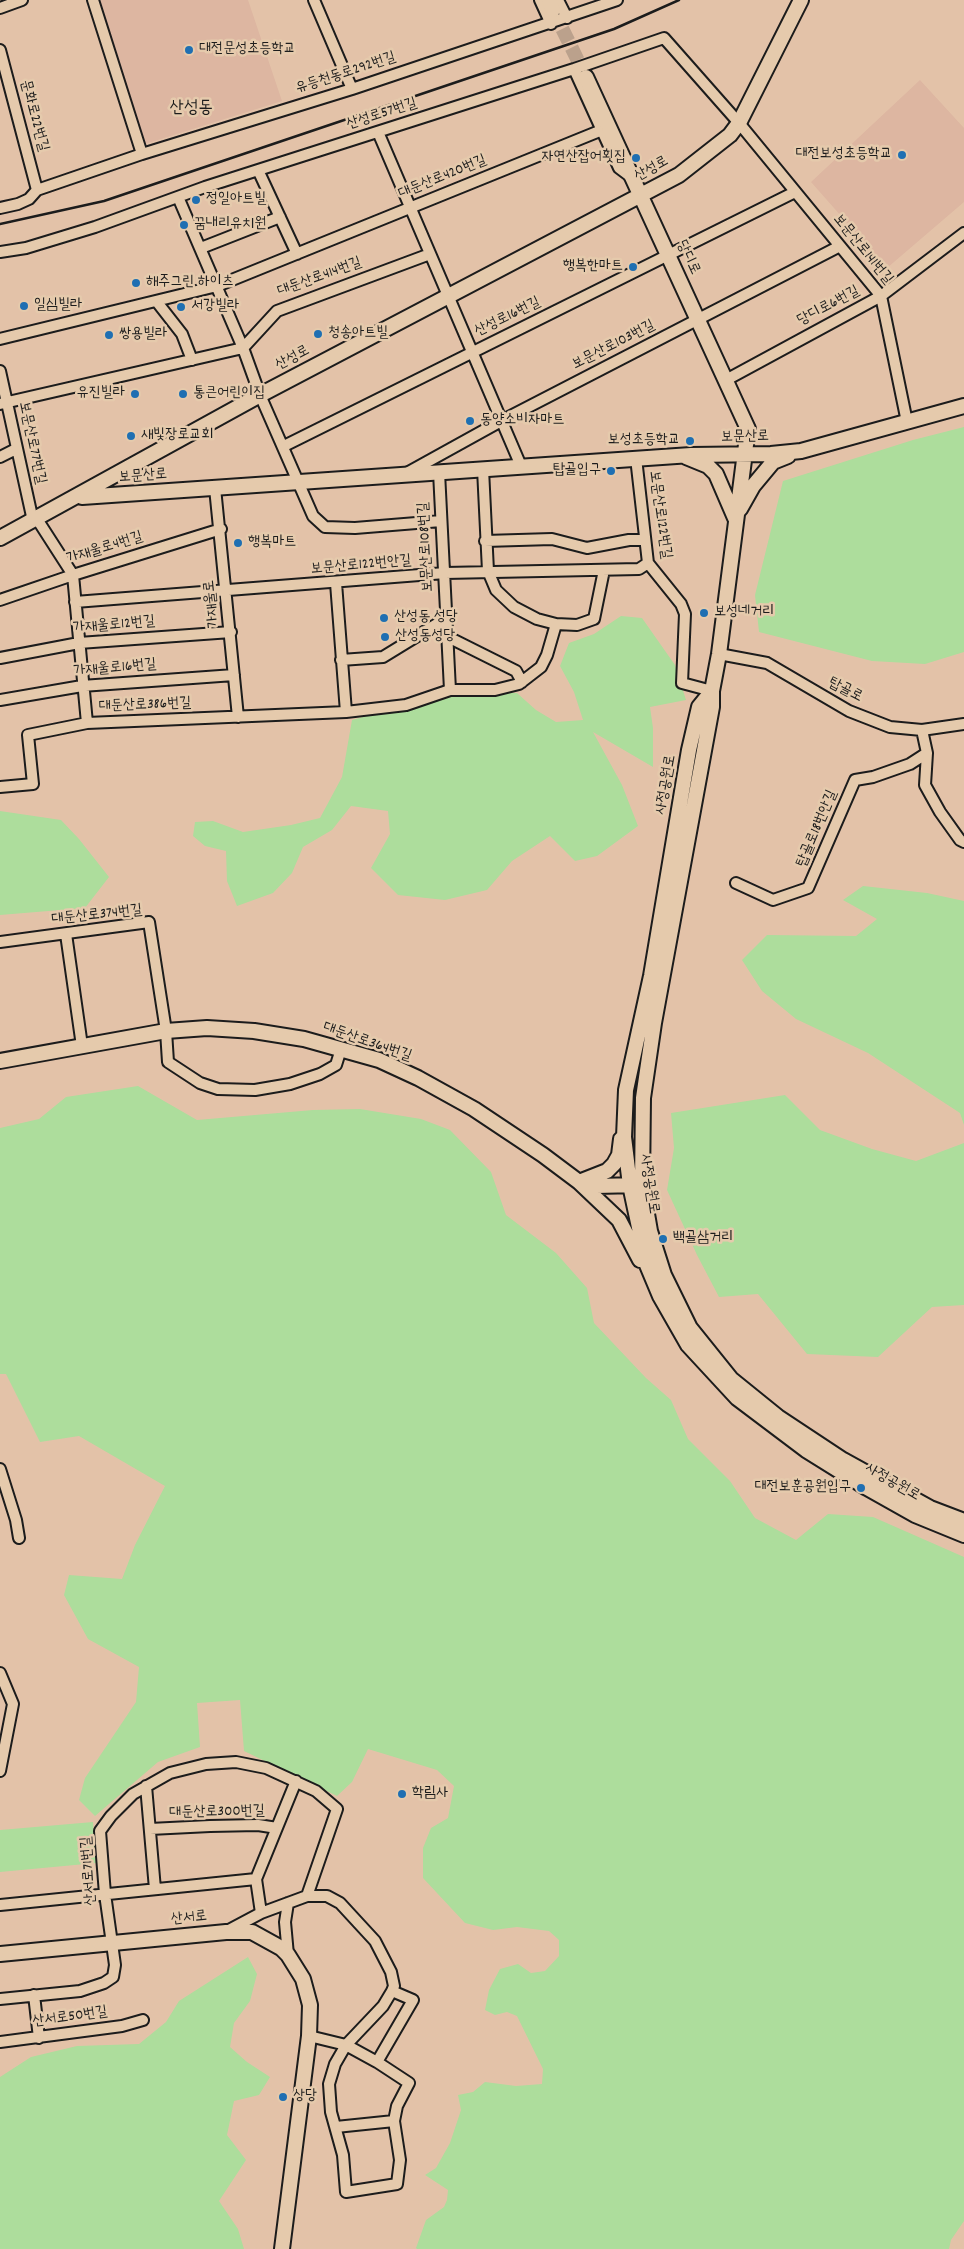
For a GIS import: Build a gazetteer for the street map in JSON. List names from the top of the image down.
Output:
{
  "streets": {
    "main road": [
      "산성로",
      "당디로",
      "보문산로",
      "사정공원로",
      "대둔산로364번길",
      "산서로"
    ],
    "street": [
      "유등천동로292번길",
      "산성로57번길",
      "문화로22번길",
      "대둔산로420번길",
      "보문산로141번길",
      "대둔산로414번길",
      "당디로6번길",
      "산성로16번길",
      "보문산로103번길",
      "보문산로77번길",
      "보문산로122번길",
      "보문산로108번길",
      "가재울로4번길",
      "보문산로122번안길",
      "가재울로",
      "가재울로12번길",
      "가재울로16번길",
      "탑골로",
      "대둔산로386번길",
      "탑골로18번안길",
      "대둔산로374번길",
      "대둔산로300번길",
      "산서로71번길",
      "산서로50번길"
    ]
  },
  "crossings": [
    ["유등천동로292번길", "문화로22번길"],
    ["산성로57번길", "산성로"],
    ["산성로57번길", "보문산로141번길"],
    ["산성로57번길", "당디로"],
    ["산성로", "보문산로141번길"],
    ["산성로", "당디로"],
    ["산성로", "보문산로"],
    ["보문산로141번길", "당디로6번길"],
    ["보문산로141번길", "산성로16번길"],
    ["보문산로141번길", "보문산로103번길"],
    ["보문산로141번길", "보문산로"],
    ["당디로", "당디로6번길"],
    ["당디로", "산성로16번길"],
    ["당디로", "보문산로103번길"],
    ["당디로", "보문산로"],
    ["당디로", "사정공원로"],
    ["보문산로103번길", "보문산로"],
    ["보문산로", "보문산로77번길"],
    ["보문산로", "보문산로122번길"],
    ["보문산로", "보문산로108번길"],
    ["보문산로", "가재울로"],
    ["보문산로", "사정공원로"],
    ["보문산로77번길", "가재울로4번길"],
    ["보문산로122번길", "보문산로122번안길"],
    ["보문산로122번길", "사정공원로"],
    ["보문산로108번길", "보문산로122번안길"],
    ["보문산로108번길", "대둔산로386번길"],
    ["가재울로4번길", "가재울로"],
    ["보문산로122번안길", "가재울로"],
    ["가재울로", "가재울로12번길"],
    ["가재울로", "가재울로16번길"],
    ["가재울로", "대둔산로386번길"],
    ["탑골로", "사정공원로"],
    ["사정공원로", "대둔산로364번길"],
    ["대둔산로374번길", "대둔산로364번길"],
    ["대둔산로300번길", "산서로71번길"],
    ["산서로71번길", "산서로"]
  ],
  "districts": ["산성동"],
  "places": [
    "대전문성초등학교",
    "대전보성초등학교",
    "자연산잡어횟집",
    "정일아트빌",
    "꿈내리유치원",
    "행복한마트",
    "해주그린 하이츠",
    "일심빌라",
    "서강빌라",
    "청송아트빌",
    "쌍용빌라",
    "유진빌라",
    "통큰어린이집",
    "동양소비자마트",
    "새빛장로교회",
    "보성초등학교",
    "탑골입구",
    "행복마트",
    "보성네거리",
    "산성동 성당",
    "산성동성당",
    "백골삼거리",
    "대전보훈공원입구",
    "학림사",
    "상당"
  ]
}
